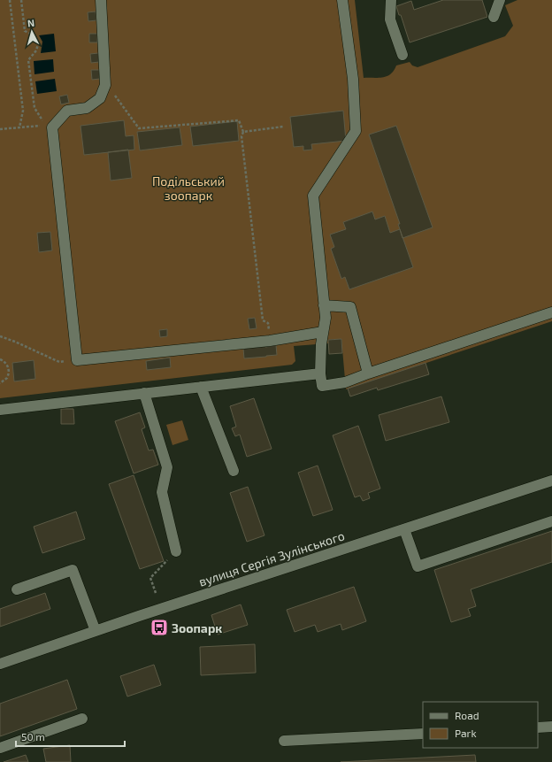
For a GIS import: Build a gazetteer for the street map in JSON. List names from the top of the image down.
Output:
{
  "streets": {
    "street": ["вулиця Сергія Зулінського"]
  },
  "parks": ["Подільський зоопарк"],
  "places": {
    "bus stop": ["Зоопарк"]
  },
  "legend": ["Road", "Park"],
  "scale_bar": "50 m",
  "north": "top"
}
